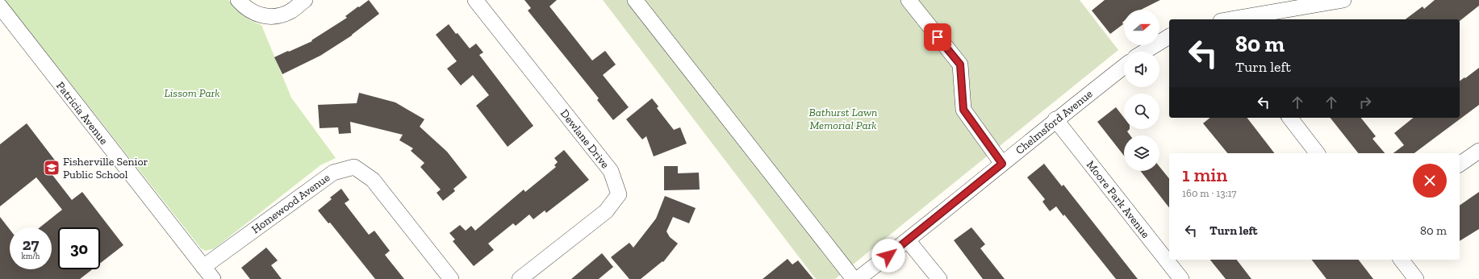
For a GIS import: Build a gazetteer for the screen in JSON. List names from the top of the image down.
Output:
{
  "streets": {
    "street": [
      "Patricia Avenue",
      "Chelmsford Avenue",
      "Dewlane Drive",
      "Moore Park Avenue",
      "Homewood Avenue"
    ]
  },
  "crossings": [
    ["Patricia Avenue", "Homewood Avenue"],
    ["Chelmsford Avenue", "Moore Park Avenue"]
  ],
  "parks": ["Lissom Park", "Bathurst Lawn Memorial Park"],
  "places": {
    "school or university": ["Fisherville Senior Public School"]
  },
  "north": "right",
  "page": {
    "turn": ["80 m", "Turn left"],
    "heading": ["1 min", "160 m · 13:17"],
    "list": [
      {
        "name": "Turn left",
        "value": "80 m"
      }
    ],
    "speed": "27 km/h",
    "limit": "30"
  }
}
